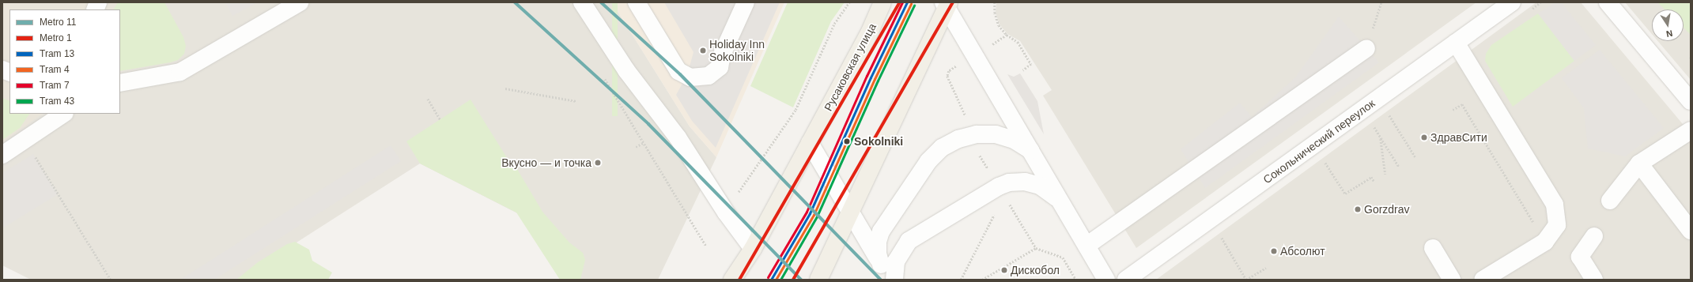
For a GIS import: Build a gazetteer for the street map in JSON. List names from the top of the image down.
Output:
{
  "streets": {
    "main road": ["Русаковская улица"],
    "street": ["Сокольнический переулок"]
  },
  "places": [
    "Holiday Inn Sokolniki",
    "ЗдравСити",
    "Sokolniki",
    "Вкусно — и точка",
    "Gorzdrav",
    "Абсолют",
    "Дискобол"
  ],
  "lines": [
    "metro line 11",
    "metro line 1",
    "tram line 13",
    "tram line 7",
    "tram line 4",
    "tram line 43"
  ],
  "legend": [
    "Metro 11",
    "Metro 1",
    "Tram 13",
    "Tram 4",
    "Tram 7",
    "Tram 43"
  ],
  "north": "bottom"
}
